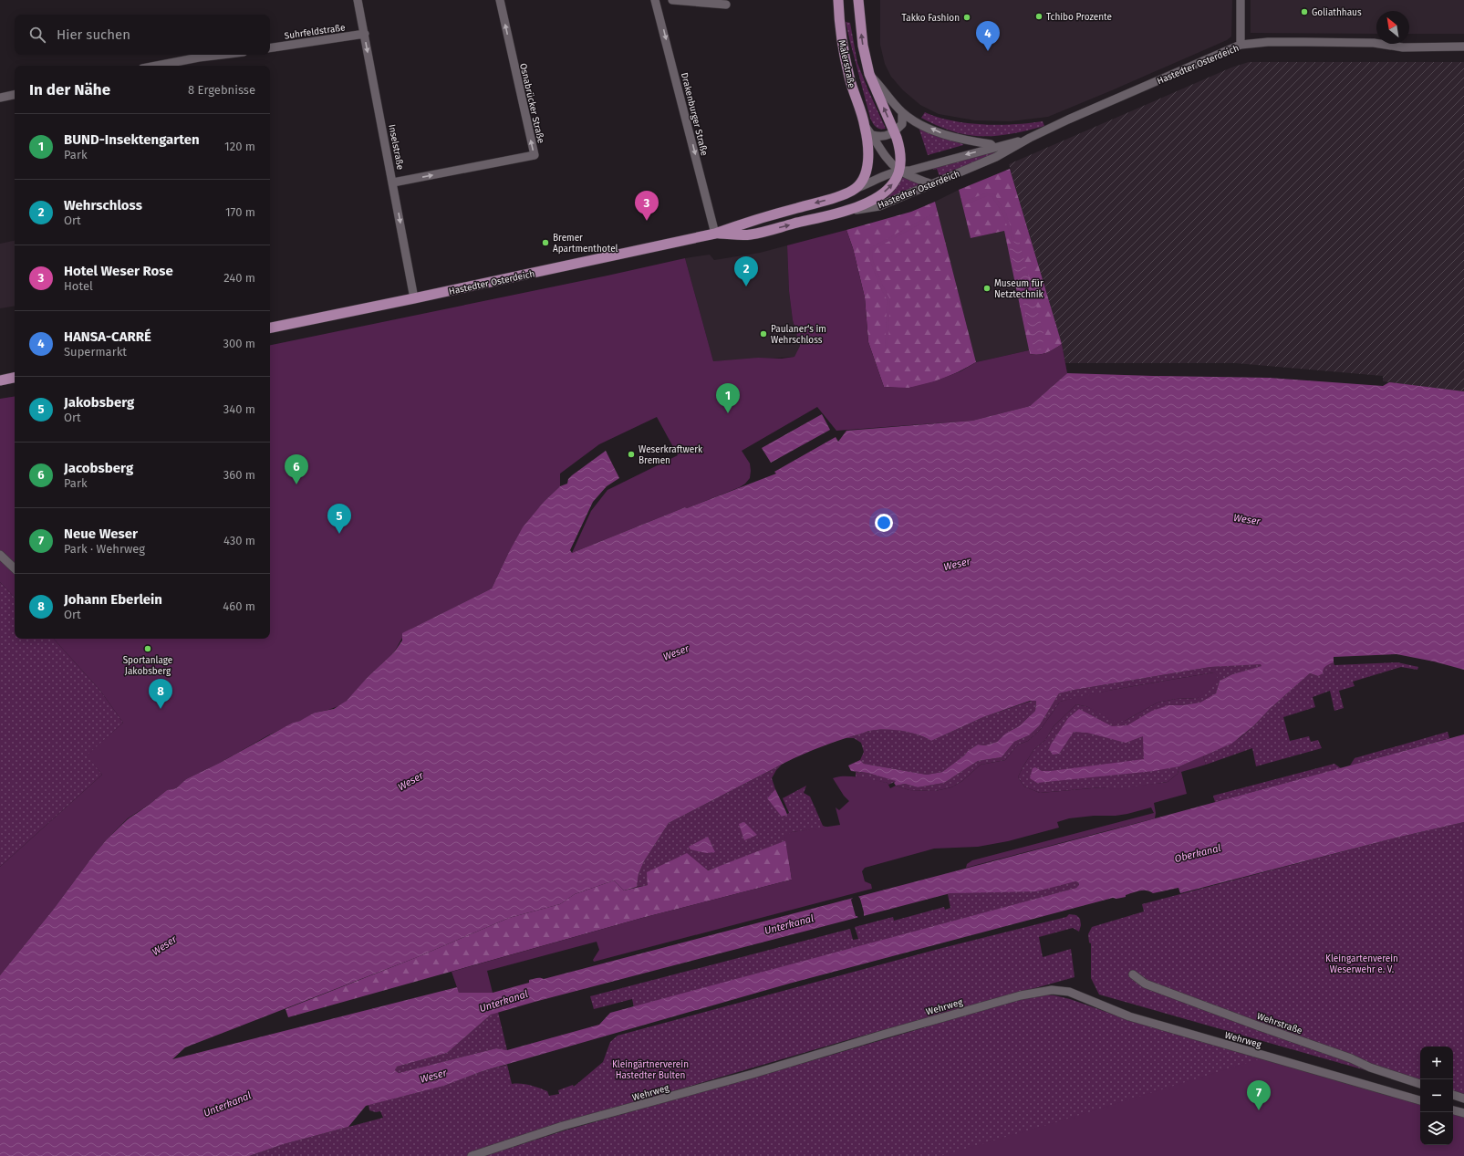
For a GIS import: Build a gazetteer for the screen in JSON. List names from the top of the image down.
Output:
{
  "streets": {
    "main road": ["Malerstraße", "Hastedter Osterdeich"],
    "street": [
      "Suhrfeldstraße",
      "Osnabrücker Straße",
      "Drakenburger Straße",
      "Inselstraße",
      "Wehrweg",
      "Wehrstraße"
    ]
  },
  "crossings": [
    ["Suhrfeldstraße", "Inselstraße"],
    ["Malerstraße", "Hastedter Osterdeich"],
    ["Hastedter Osterdeich", "Drakenburger Straße"],
    ["Hastedter Osterdeich", "Inselstraße"],
    ["Osnabrücker Straße", "Inselstraße"]
  ],
  "one_way": ["Drakenburger Straße", "Inselstraße"],
  "water": ["Weser", "Oberkanal", "Unterkanal"],
  "parks": ["Kleingartenverein Weserwehr e. V.", "Kleingärtnerverein Hastedter Bulten"],
  "places": [
    "Goliathhaus",
    "Tchibo Prozente",
    "Takko Fashion",
    "Bremer Apartmenthotel",
    "Museum für Netztechnik",
    "Paulaner‘s im Wehrschloss",
    "Weserkraftwerk Bremen",
    "Sportanlage Jakobsberg"
  ],
  "north": "top left",
  "page": {
    "search": "Hier suchen",
    "pins": [
      "4",
      "3",
      "2",
      "1",
      "6",
      "5",
      "8",
      "7"
    ],
    "heading": ["In der Nähe", "8 Ergebnisse"],
    "list": [
      {
        "mark": "1",
        "name": "BUND-Insektengarten",
        "note": "Park",
        "value": "120 m"
      },
      {
        "mark": "2",
        "name": "Wehrschloss",
        "note": "Ort",
        "value": "170 m"
      },
      {
        "mark": "3",
        "name": "Hotel Weser Rose",
        "note": "Hotel",
        "value": "240 m"
      },
      {
        "mark": "4",
        "name": "HANSA-CARRÉ",
        "note": "Supermarkt",
        "value": "300 m"
      },
      {
        "mark": "5",
        "name": "Jakobsberg",
        "note": "Ort",
        "value": "340 m"
      },
      {
        "mark": "6",
        "name": "Jacobsberg",
        "note": "Park",
        "value": "360 m"
      },
      {
        "mark": "7",
        "name": "Neue Weser",
        "note": "Park · Wehrweg",
        "value": "430 m"
      },
      {
        "mark": "8",
        "name": "Johann Eberlein",
        "note": "Ort",
        "value": "460 m"
      }
    ],
    "map_buttons": ["+", "−"]
  }
}
